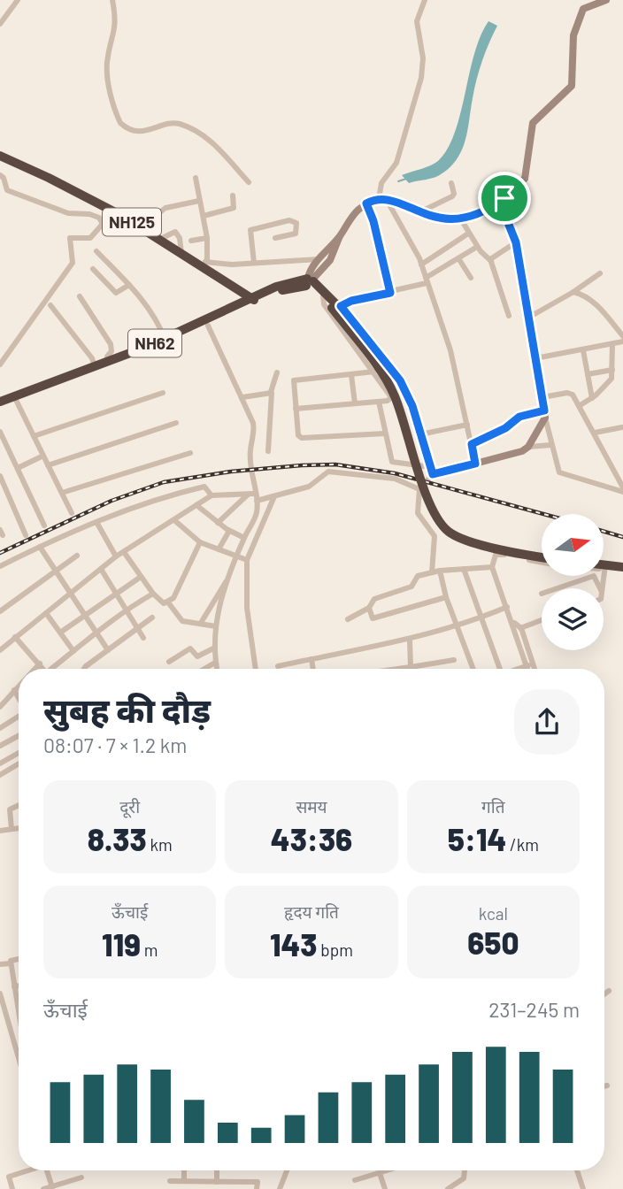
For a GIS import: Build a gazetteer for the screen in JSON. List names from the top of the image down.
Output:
{
  "streets": {
    "highway": ["NH125", "NH62"]
  },
  "crossings": [
    ["NH125", "NH62"]
  ],
  "north": "right",
  "page": {
    "heading": ["सुबह की दौड़", "08:07 · 7 × 1.2 km"],
    "stats": [
      ["दूरी", "8.33 km"],
      ["समय", "43:36"],
      ["गति", "5:14 /km"],
      ["ऊँचाई", "119 m"],
      ["हृदय गति", "143 bpm"],
      ["kcal", "650"]
    ],
    "chart": ["ऊँचाई", "231–245 m"]
  }
}
